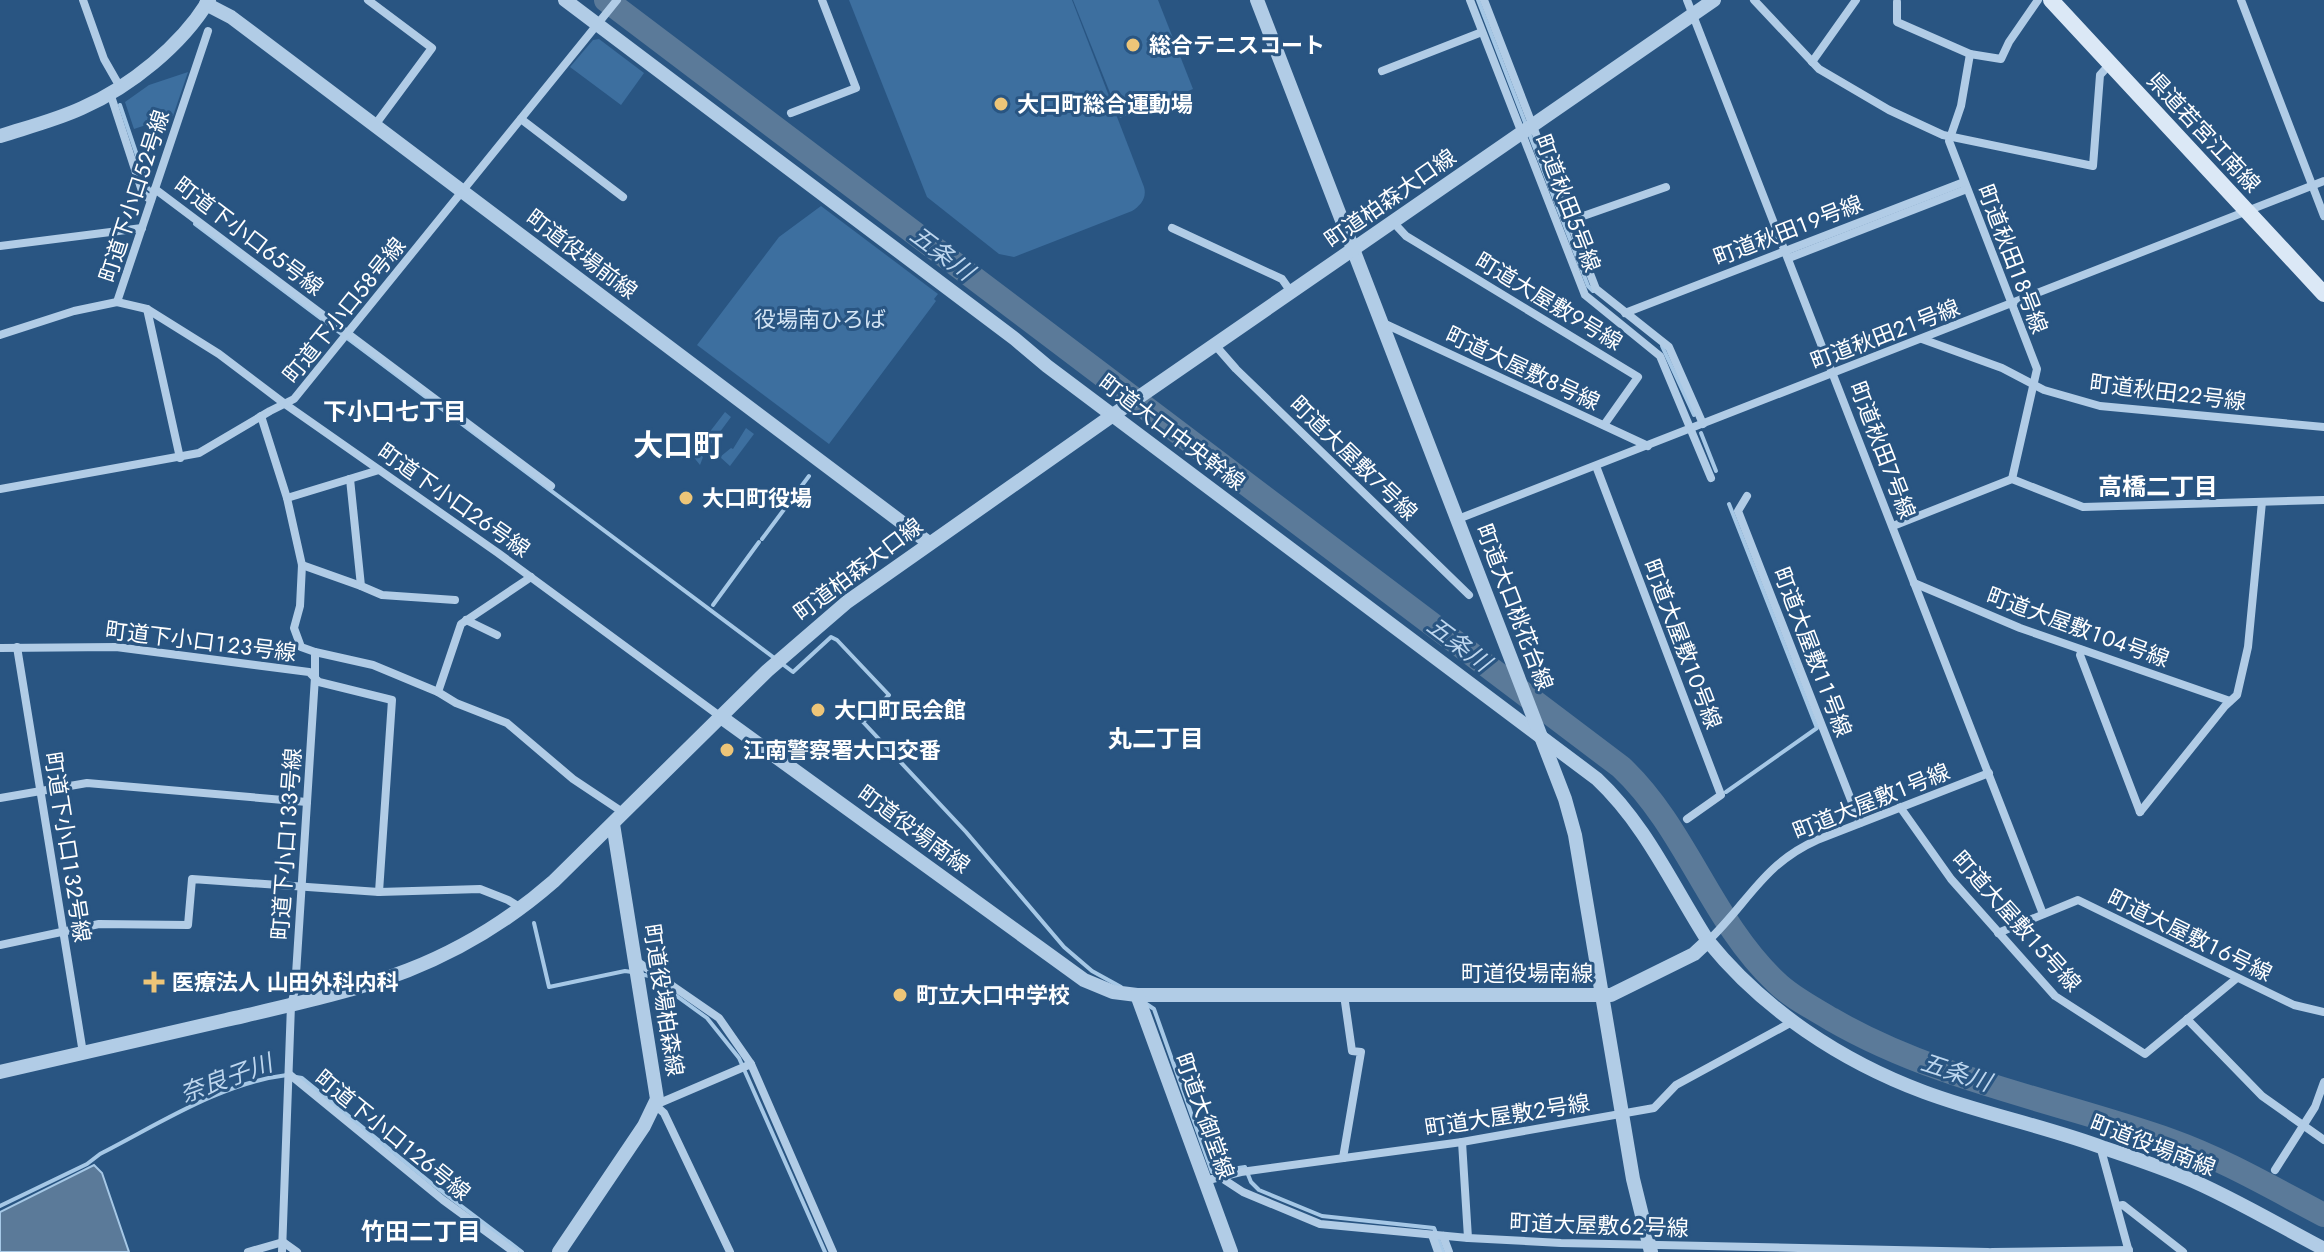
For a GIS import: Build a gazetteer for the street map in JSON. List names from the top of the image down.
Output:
{
  "streets": {
    "main road": ["県道若宮江南線"],
    "street": [
      "町道下小口５２号線",
      "町道柏森大口線",
      "町道秋田５号線",
      "町道秋田１９号線",
      "町道下小口６５号線",
      "町道役場前線",
      "町道秋田１８号線",
      "町道大屋敷９号線",
      "町道下小口５８号線",
      "町道秋田２１号線",
      "町道大屋敷８号線",
      "町道秋田２２号線",
      "町道大口中央幹線",
      "町道秋田７号線",
      "町道大屋敷７号線",
      "町道下小口２６号線",
      "町道大口桃花台線",
      "町道大屋敷１０４号線",
      "町道下小口１２３号線",
      "町道大屋敷１０号線",
      "町道大屋敷１１号線",
      "町道大屋敷１号線",
      "町道役場南線",
      "町道下小口１３３号線",
      "町道下小口１３２号線",
      "町道大屋敷１５号線",
      "町道大屋敷１６号線",
      "町道役場柏森線",
      "町道大屋敷２号線",
      "町道大御堂線",
      "町道下小口１２６号線",
      "町道大屋敷６２号線"
    ]
  },
  "crossings": [
    ["県道若宮江南線", "町道秋田２１号線"],
    ["町道下小口５２号線", "町道下小口６５号線"],
    ["町道下小口５２号線", "町道下小口２６号線"],
    ["町道柏森大口線", "町道秋田５号線"],
    ["町道柏森大口線", "町道役場前線"],
    ["町道柏森大口線", "町道大屋敷９号線"],
    ["町道柏森大口線", "町道大口中央幹線"],
    ["町道柏森大口線", "町道秋田７号線"],
    ["町道柏森大口線", "町道大屋敷７号線"],
    ["町道柏森大口線", "町道下小口２６号線"],
    ["町道柏森大口線", "町道大口桃花台線"],
    ["町道柏森大口線", "町道役場南線"],
    ["町道柏森大口線", "町道下小口１３３号線"],
    ["町道柏森大口線", "町道下小口１３２号線"],
    ["町道柏森大口線", "町道役場柏森線"],
    ["町道秋田５号線", "町道秋田２１号線"],
    ["町道秋田１９号線", "町道秋田１８号線"],
    ["町道秋田１９号線", "町道秋田７号線"],
    ["町道下小口６５号線", "町道下小口５８号線"],
    ["町道役場前線", "町道下小口５８号線"],
    ["町道秋田１８号線", "町道秋田２１号線"],
    ["町道秋田１８号線", "町道秋田２２号線"],
    ["町道大屋敷９号線", "町道大屋敷８号線"],
    ["町道下小口５８号線", "町道大口中央幹線"],
    ["町道下小口５８号線", "町道下小口２６号線"],
    ["町道秋田２１号線", "町道大屋敷８号線"],
    ["町道秋田２１号線", "町道秋田２２号線"],
    ["町道秋田２１号線", "町道秋田７号線"],
    ["町道秋田２１号線", "町道大口桃花台線"],
    ["町道秋田２１号線", "町道大屋敷１０号線"],
    ["町道大屋敷８号線", "町道大口桃花台線"],
    ["町道大口中央幹線", "町道大口桃花台線"],
    ["町道大口中央幹線", "町道大屋敷１号線"],
    ["町道大口中央幹線", "町道役場南線"],
    ["町道秋田７号線", "町道大屋敷１０４号線"],
    ["町道秋田７号線", "町道大屋敷１号線"],
    ["町道秋田７号線", "町道大屋敷１６号線"],
    ["町道下小口２６号線", "町道役場南線"],
    ["町道大口桃花台線", "町道役場南線"],
    ["町道大口桃花台線", "町道大屋敷２号線"],
    ["町道大口桃花台線", "町道大屋敷６２号線"],
    ["町道下小口１２３号線", "町道下小口１３３号線"],
    ["町道下小口１２３号線", "町道下小口１３２号線"],
    ["町道大屋敷１１号線", "町道大屋敷１号線"],
    ["町道大屋敷１号線", "町道役場南線"],
    ["町道大屋敷１号線", "町道大屋敷１５号線"],
    ["町道役場南線", "町道大屋敷２号線"],
    ["町道役場南線", "町道大御堂線"],
    ["町道下小口１３３号線", "町道下小口１２６号線"],
    ["町道大屋敷１５号線", "町道大屋敷１６号線"],
    ["町道大屋敷２号線", "町道大御堂線"],
    ["町道大屋敷２号線", "町道大屋敷６２号線"]
  ],
  "districts": [
    "下小口七丁目",
    "大口町",
    "高橋二丁目",
    "丸二丁目",
    "竹田二丁目"
  ],
  "water": ["五条川", "奈良子川"],
  "parks": ["役場南ひろば"],
  "places": {
    "other": [
      "総合テニスコート",
      "大口町総合運動場",
      "大口町役場",
      "大口町民会館",
      "江南警察署大口交番",
      "町立大口中学校"
    ],
    "health": ["医療法人 山田外科内科"]
  }
}
